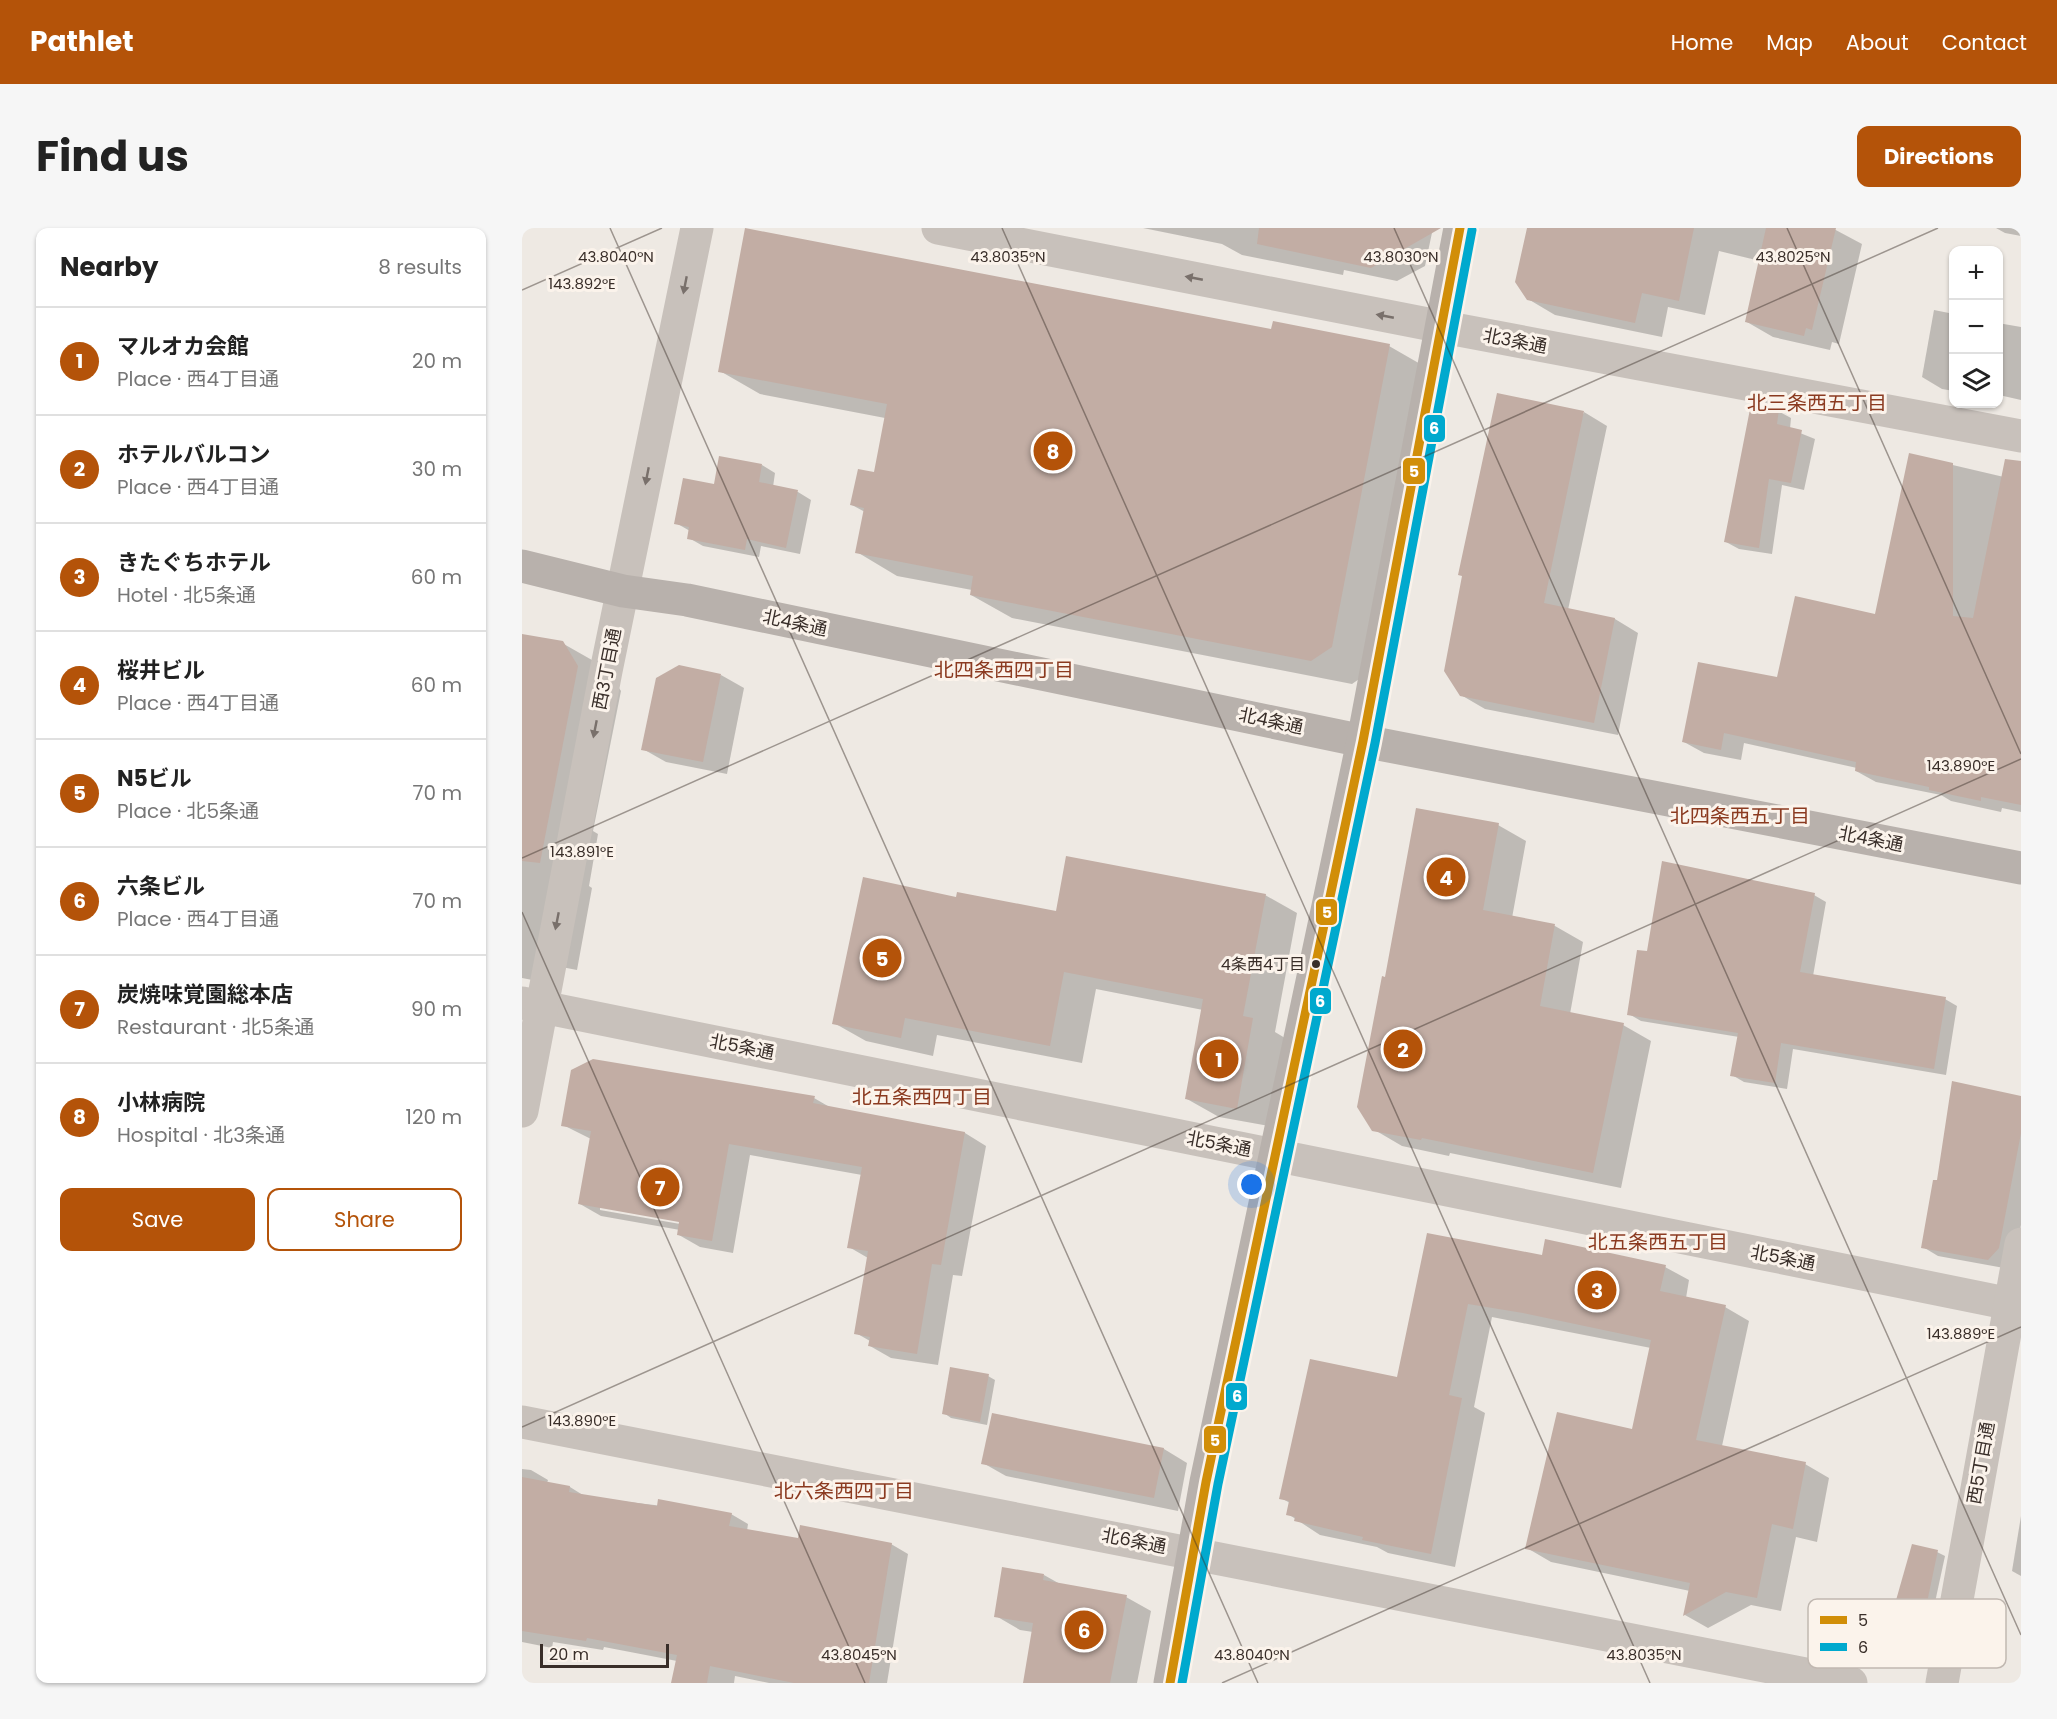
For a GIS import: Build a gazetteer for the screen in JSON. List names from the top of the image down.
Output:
{
  "streets": {
    "street": [
      "北3条通",
      "北4条通",
      "西3丁目通",
      "北5条通",
      "西5丁目通",
      "北6条通"
    ]
  },
  "crossings": [
    ["北4条通", "西3丁目通"],
    ["西3丁目通", "北5条通"],
    ["北5条通", "西5丁目通"]
  ],
  "one_way": ["北3条通", "西3丁目通"],
  "districts": [
    "北三条西五丁目",
    "北四条西四丁目",
    "北四条西五丁目",
    "北五条西四丁目",
    "北五条西五丁目",
    "北六条西四丁目"
  ],
  "places": ["4条西4丁目"],
  "lines": ["transit line 5", "transit line 6"],
  "legend": ["5", "6"],
  "scale_bar": "20 m",
  "page": {
    "header": "Pathlet",
    "nav": [
      "Home",
      "Map",
      "About",
      "Contact"
    ],
    "title": "Find us",
    "buttons": [
      "Directions",
      ["Save", "Share"]
    ],
    "heading": ["Nearby", "8 results"],
    "map_buttons": ["+", "−"],
    "list": [
      {
        "mark": "1",
        "name": "マルオカ会館",
        "note": "Place · 西4丁目通",
        "value": "20 m"
      },
      {
        "mark": "2",
        "name": "ホテルバルコン",
        "note": "Place · 西4丁目通",
        "value": "30 m"
      },
      {
        "mark": "3",
        "name": "きたぐちホテル",
        "note": "Hotel · 北5条通",
        "value": "60 m"
      },
      {
        "mark": "4",
        "name": "桜井ビル",
        "note": "Place · 西4丁目通",
        "value": "60 m"
      },
      {
        "mark": "5",
        "name": "N5ビル",
        "note": "Place · 北5条通",
        "value": "70 m"
      },
      {
        "mark": "6",
        "name": "六条ビル",
        "note": "Place · 西4丁目通",
        "value": "70 m"
      },
      {
        "mark": "7",
        "name": "炭焼味覚園総本店",
        "note": "Restaurant · 北5条通",
        "value": "90 m"
      },
      {
        "mark": "8",
        "name": "小林病院",
        "note": "Hospital · 北3条通",
        "value": "120 m"
      }
    ],
    "pins": [
      "8",
      "4",
      "5",
      "2",
      "1",
      "7",
      "3",
      "6"
    ],
    "scale": "20 m"
  },
  "coordinates": [
    "43.8040°N",
    "43.8035°N",
    "43.8030°N",
    "43.8025°N",
    "143.892°E",
    "143.890°E",
    "143.891°E",
    "143.889°E",
    "43.8045°N"
  ]
}
